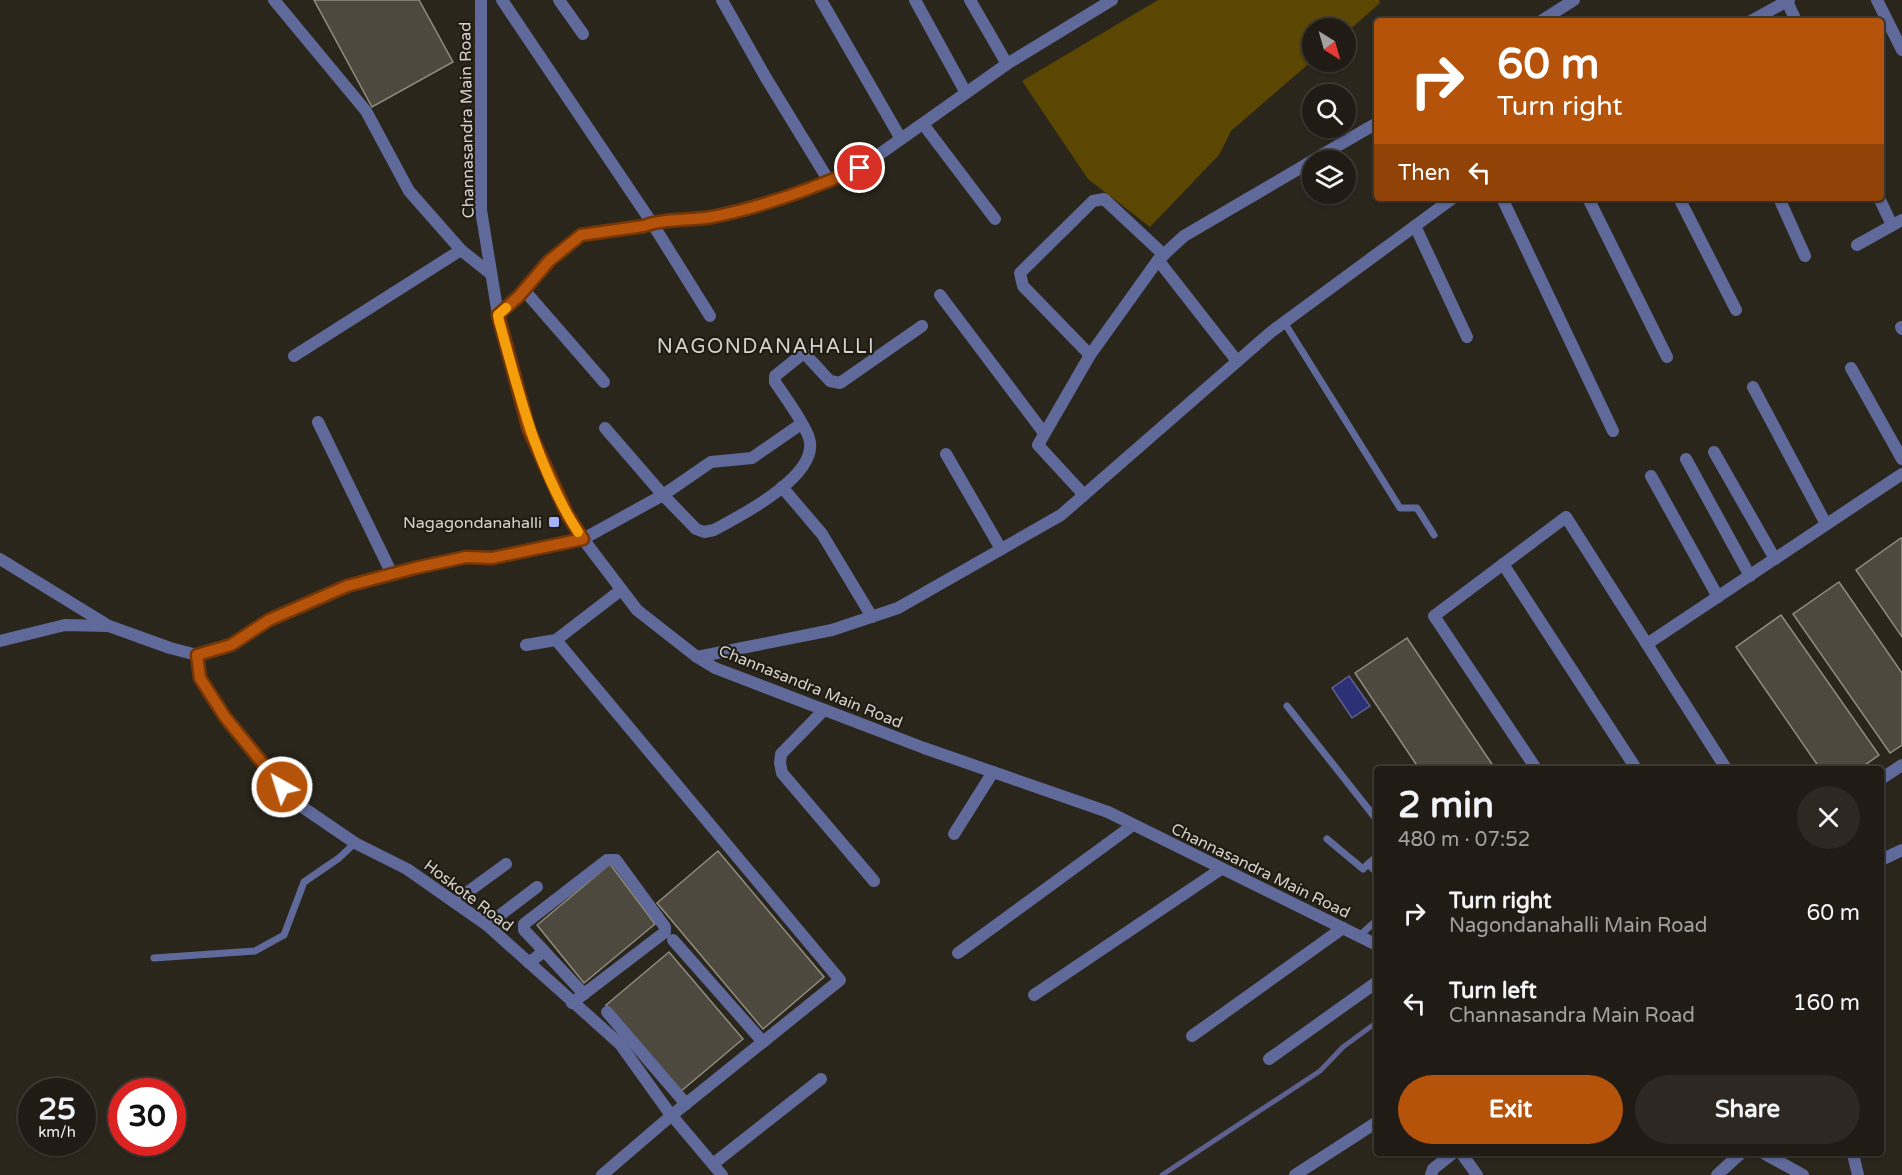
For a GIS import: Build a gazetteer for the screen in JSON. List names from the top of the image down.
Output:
{
  "streets": {
    "street": ["Channasandra Main Road", "Hoskote Road"]
  },
  "districts": ["NAGONDANAHALLI"],
  "places": {
    "transit": ["Nagagondanahalli"]
  },
  "north": "bottom right",
  "page": {
    "turn": ["60 m", "Turn right"],
    "then": "Then",
    "heading": ["2 min", "480 m · 07:52"],
    "list": [
      {
        "name": "Turn right",
        "note": "Nagondanahalli Main Road",
        "value": "60 m"
      },
      {
        "name": "Turn left",
        "note": "Channasandra Main Road",
        "value": "160 m"
      }
    ],
    "buttons": ["Exit", "Share"],
    "speed": "25 km/h",
    "limit": "30"
  }
}
